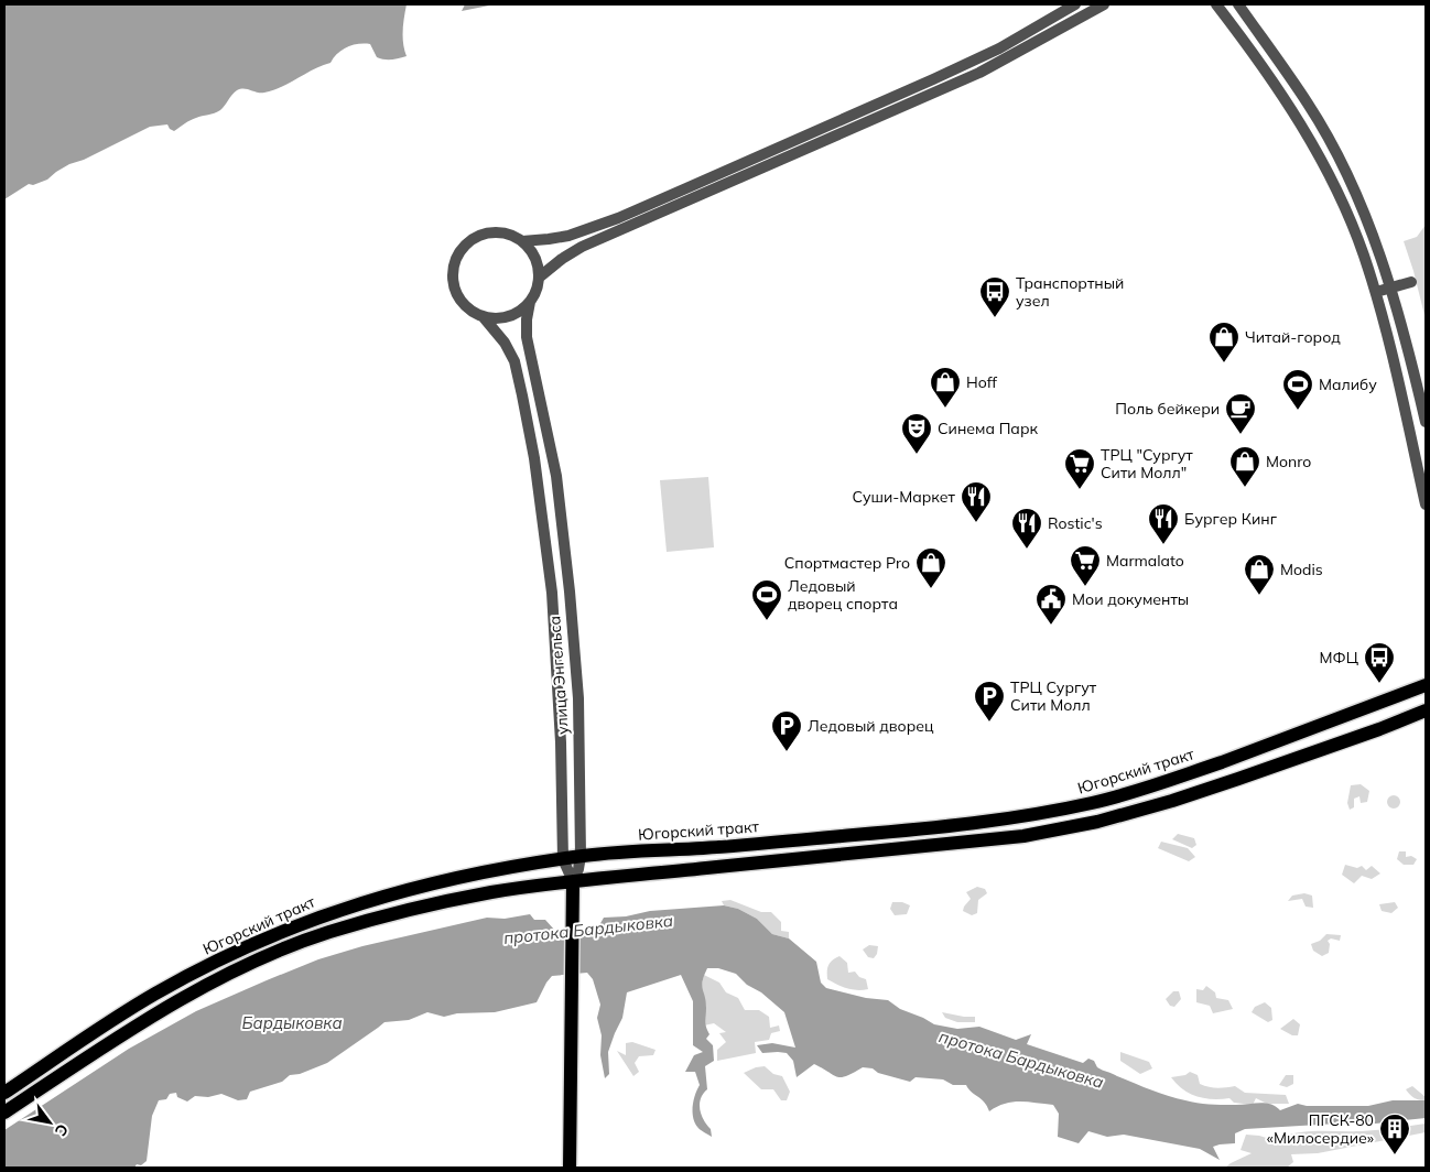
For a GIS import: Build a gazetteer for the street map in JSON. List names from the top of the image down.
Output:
{
  "streets": {
    "main road": ["улица Энгельса", "Югорский тракт"]
  },
  "crossings": [
    ["улица Энгельса", "Югорский тракт"]
  ],
  "water": ["протока Бардыковка", "Бардыковка"],
  "places": {
    "bus stop": ["Транспортный узел", "МФЦ"],
    "shop": [
      "Читай-город",
      "Hoff",
      "Monro",
      "Спортмастер Pro",
      "Modis"
    ],
    "sports": ["Малибу", "Ледовый дворец спорта"],
    "cafe": ["Поль бейкери"],
    "theatre": ["Синема Парк"],
    "supermarket": ["ТРЦ \"Сургут Сити Молл\"", "Marmalato"],
    "restaurant": ["Суши-Маркет", "Бургер Кинг", "Rostic's"],
    "public building": ["Мои документы"],
    "parking": ["ТРЦ Сургут Сити Молл", "Ледовый дворец"],
    "building": ["ПГСК-80 «Милосердие»"]
  },
  "north": "bottom right"
}
